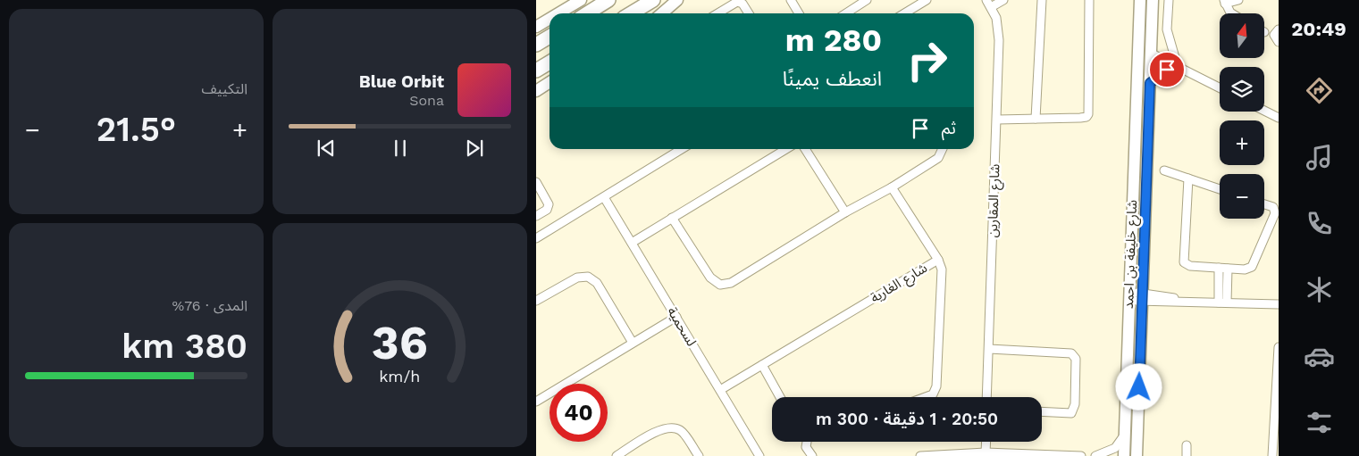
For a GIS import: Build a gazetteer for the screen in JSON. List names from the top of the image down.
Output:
{
  "streets": {
    "street": [
      "شارع المقارين",
      "شارع خليفة بن احمد",
      "شارع الغارية",
      "لسحمية"
    ]
  },
  "crossings": [
    ["شارع الغارية", "لسحمية"]
  ],
  "north": "top",
  "page": {
    "tabs": "20:49",
    "tile": [
      "التكييف",
      ["المدى · 76%", "380 km"]
    ],
    "map_buttons": ["+", "−"],
    "turn": ["280 m", "انعطف يمينًا"],
    "song": ["Blue Orbit", "Sona"],
    "then": "ثم",
    "heat": ["−", "21.5°", "+"],
    "limit": "40",
    "trip": "20:50 · 1 دقيقة · 300 m",
    "gauge": ["36", "km/h"]
  }
}
